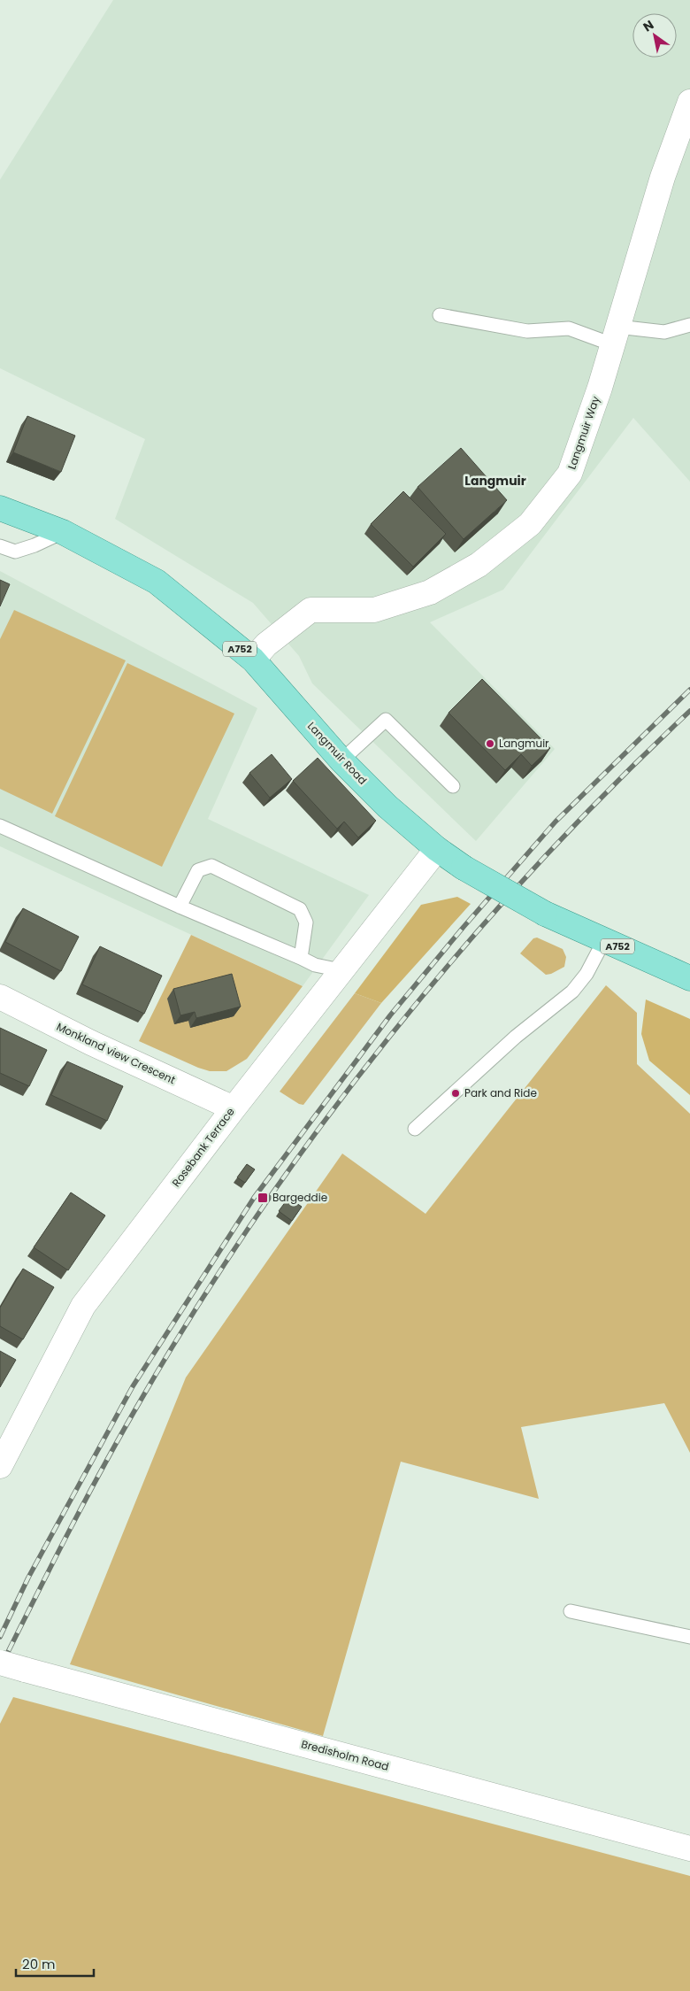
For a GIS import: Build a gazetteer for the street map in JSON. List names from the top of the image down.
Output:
{
  "streets": {
    "main road": ["A752", "Langmuir Road"],
    "street": [
      "Langmuir Way",
      "Monkland view Crescent",
      "Rosebank Terrace",
      "Bredisholm Road"
    ]
  },
  "crossings": [
    ["Langmuir Way", "Langmuir Road"],
    ["Langmuir Road", "Rosebank Terrace"],
    ["Monkland view Crescent", "Rosebank Terrace"]
  ],
  "districts": ["Langmuir"],
  "places": {
    "other": ["Langmuir", "Park and Ride"],
    "transit": ["Bargeddie"]
  },
  "scale_bar": "20 m",
  "north": "top left"
}
